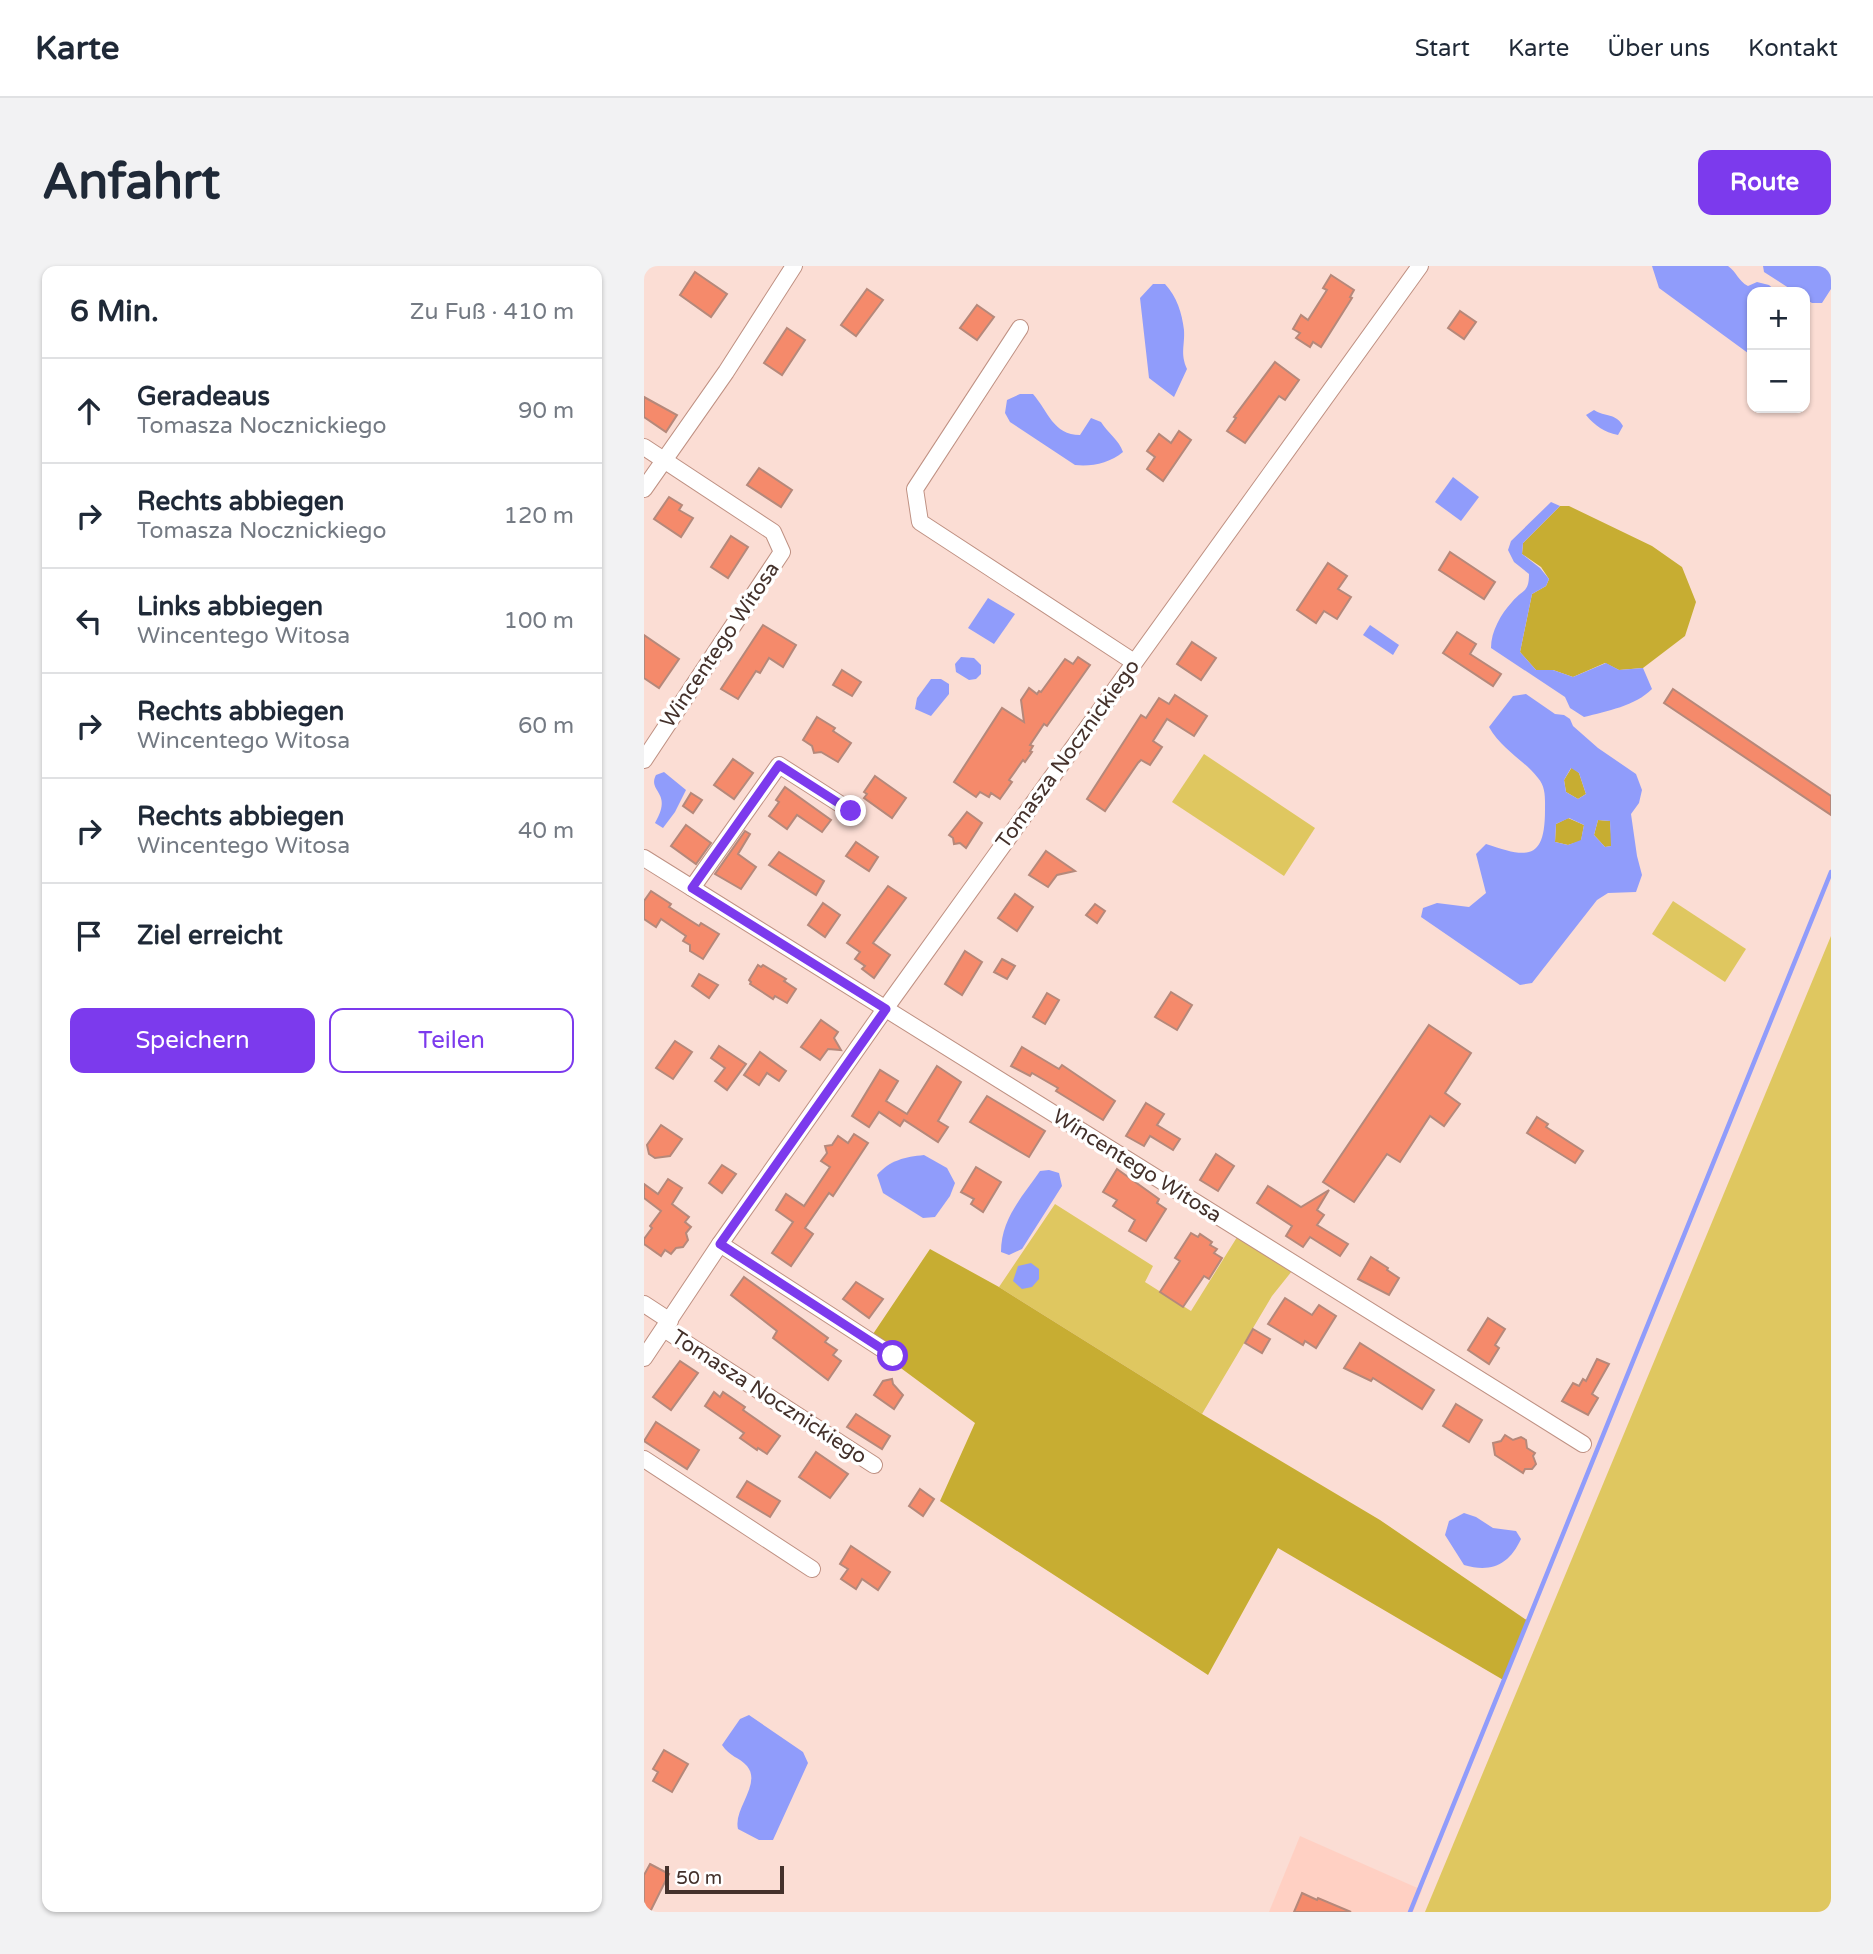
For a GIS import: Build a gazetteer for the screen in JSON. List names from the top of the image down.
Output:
{
  "streets": {
    "street": ["Wincentego Witosa", "Tomasza Nocznickiego"]
  },
  "crossings": [
    ["Wincentego Witosa", "Tomasza Nocznickiego"]
  ],
  "scale_bar": "50 m",
  "page": {
    "header": "Karte",
    "nav": [
      "Start",
      "Karte",
      "Über uns",
      "Kontakt"
    ],
    "buttons": [
      "Route",
      ["Speichern", "Teilen"]
    ],
    "title": "Anfahrt",
    "heading": ["6 Min.", "Zu Fuß · 410 m"],
    "map_buttons": ["+", "−"],
    "list": [
      ["Geradeaus", "Tomasza Nocznickiego", "90 m"],
      ["Rechts abbiegen", "Tomasza Nocznickiego", "120 m"],
      ["Links abbiegen", "Wincentego Witosa", "100 m"],
      ["Rechts abbiegen", "Wincentego Witosa", "60 m"],
      ["Rechts abbiegen", "Wincentego Witosa", "40 m"],
      "Ziel erreicht"
    ],
    "scale": "50 m"
  }
}
